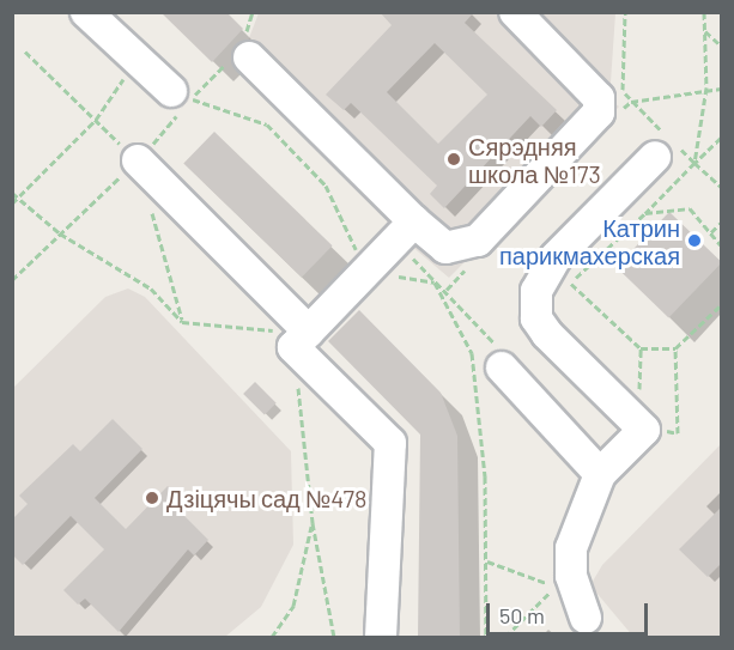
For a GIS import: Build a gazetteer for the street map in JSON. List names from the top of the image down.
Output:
{
  "places": ["Сярэдняя школа №173", "Катрин парикмахерская", "Дзіцячы сад №478"],
  "scale_bar": "50 m"
}
